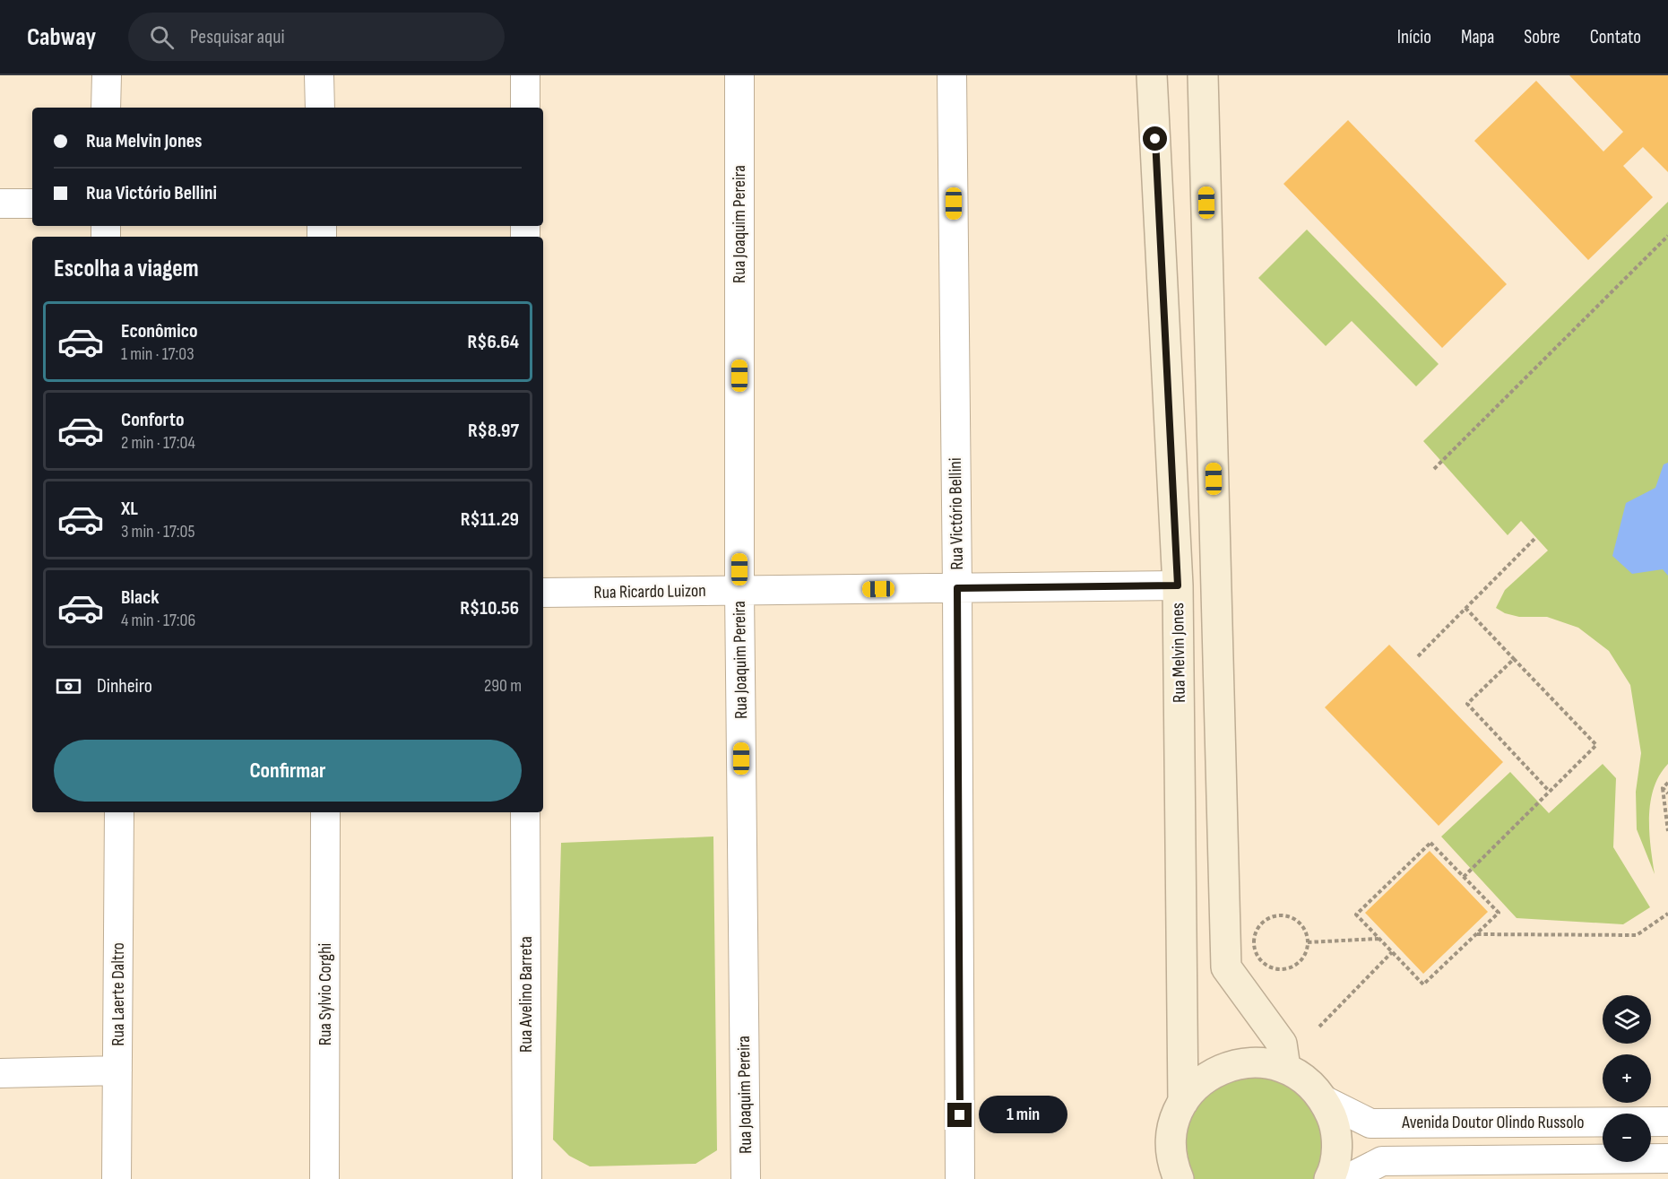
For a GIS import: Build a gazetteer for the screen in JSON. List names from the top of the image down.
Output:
{
  "streets": {
    "street": [
      "Rua Joaquim Pereira",
      "Rua Victório Bellini",
      "Rua Ricardo Luizon",
      "Rua Melvin Jones",
      "Rua Laerte Daltro",
      "Rua Sylvio Corghi",
      "Rua Avelino Barreta",
      "Avenida Doutor Olindo Russolo"
    ]
  },
  "crossings": [
    ["Rua Joaquim Pereira", "Rua Ricardo Luizon"],
    ["Rua Victório Bellini", "Rua Ricardo Luizon"],
    ["Rua Ricardo Luizon", "Rua Melvin Jones"]
  ],
  "page": {
    "header": "Cabway",
    "search": "Pesquisar aqui",
    "nav": [
      "Início",
      "Mapa",
      "Sobre",
      "Contato"
    ],
    "banner": ["Rua Melvin Jones", "Rua Victório Bellini"],
    "heading": "Escolha a viagem",
    "list": [
      {
        "name": "Econômico",
        "note": "1 min · 17:03",
        "value": "R$6.64"
      },
      {
        "name": "Conforto",
        "note": "2 min · 17:04",
        "value": "R$8.97"
      },
      {
        "name": "XL",
        "note": "3 min · 17:05",
        "value": "R$11.29"
      },
      {
        "name": "Black",
        "note": "4 min · 17:06",
        "value": "R$10.56"
      }
    ],
    "pay": ["Dinheiro", "290 m"],
    "buttons": "Confirmar",
    "map_buttons": ["+", "−"],
    "bubble": "1 min"
  }
}
